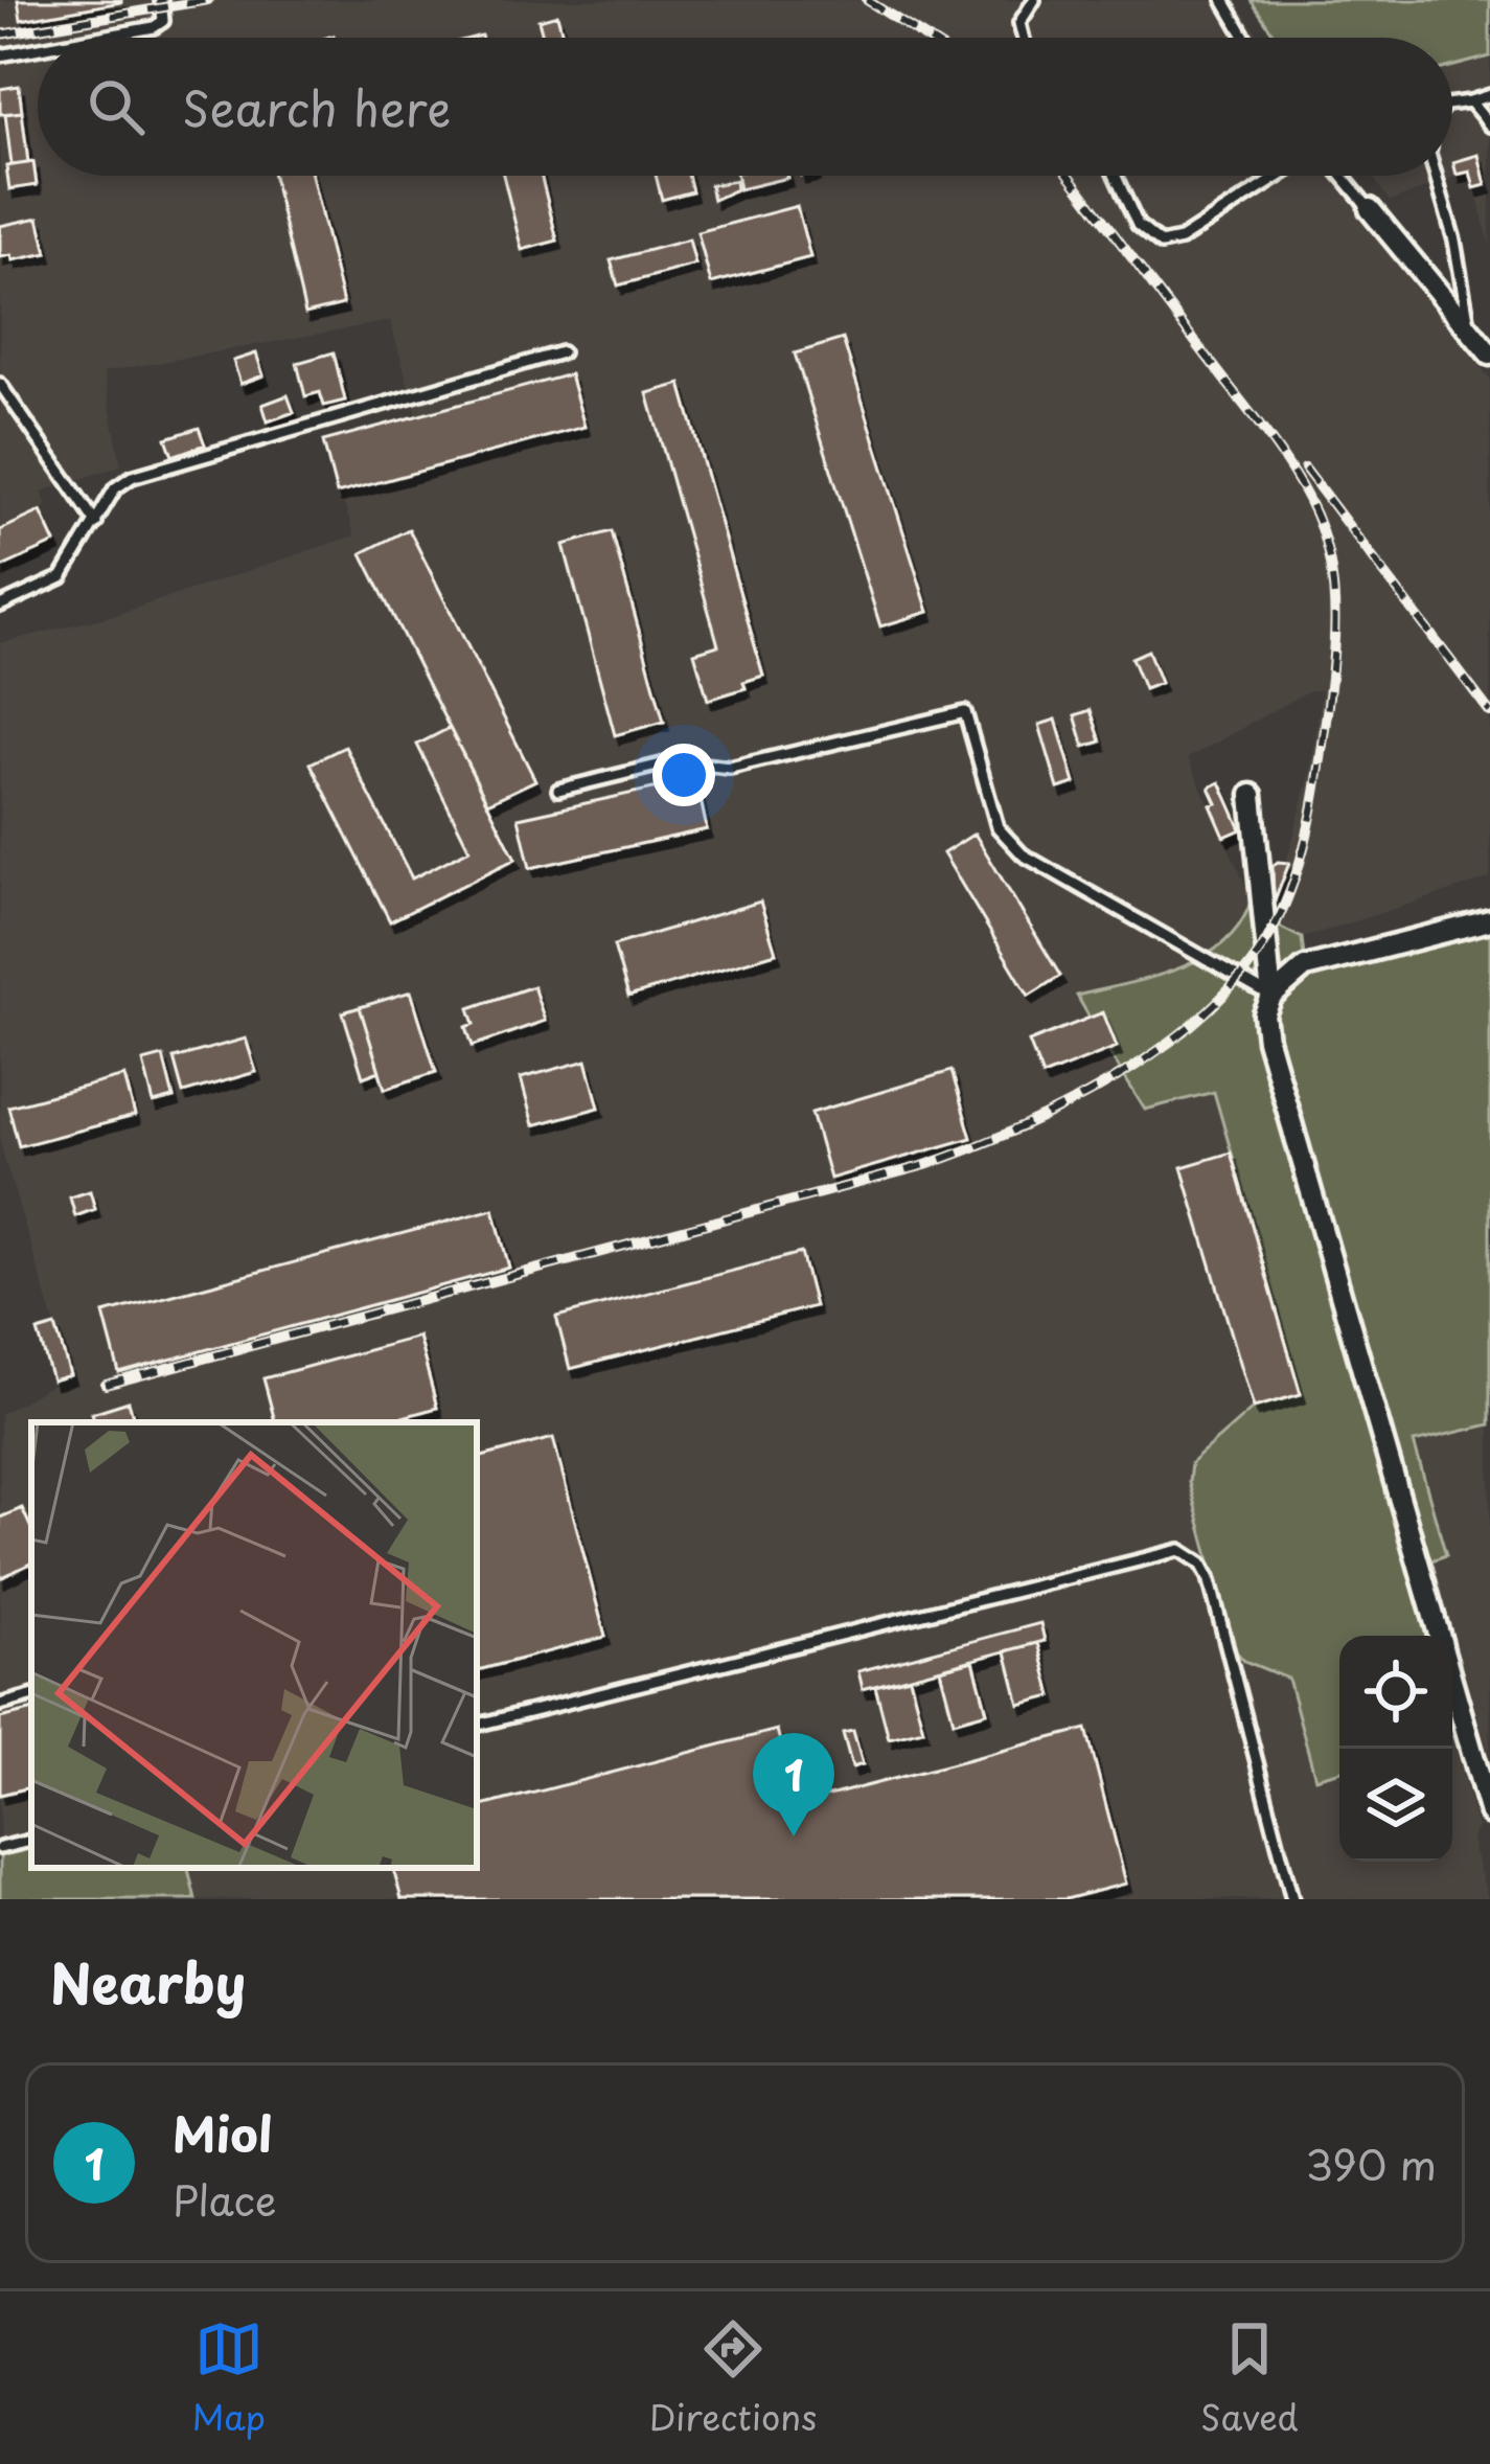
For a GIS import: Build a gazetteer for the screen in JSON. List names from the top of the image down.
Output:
{
  "page": {
    "search": "Search here",
    "pins": "1",
    "heading": "Nearby",
    "list": [
      {
        "mark": "1",
        "name": "Miol",
        "note": "Place",
        "value": "390 m"
      }
    ],
    "nav": ["Map", "Directions", "Saved"]
  }
}
